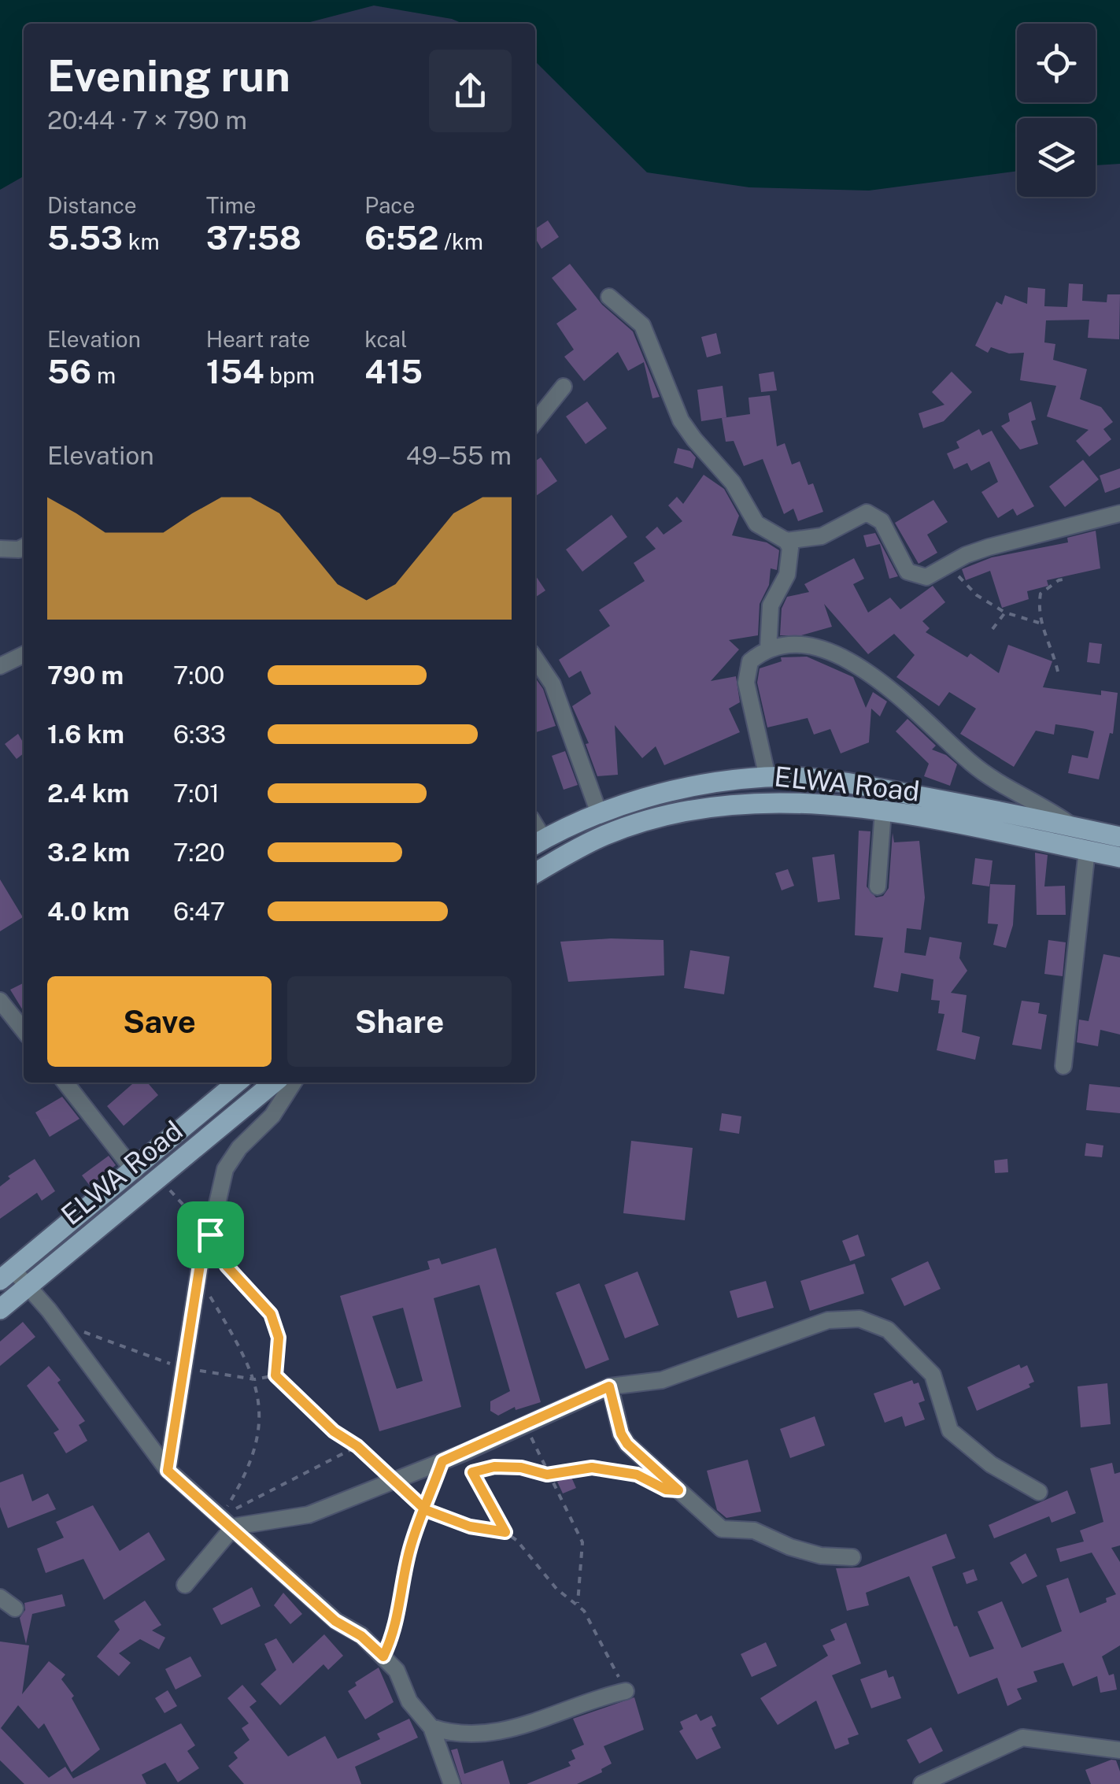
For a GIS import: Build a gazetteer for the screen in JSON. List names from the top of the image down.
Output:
{
  "streets": {
    "main road": ["ELWA Road"]
  },
  "page": {
    "heading": ["Evening run", "20:44 · 7 × 790 m"],
    "stats": [
      ["Distance", "5.53 km"],
      ["Time", "37:58"],
      ["Pace", "6:52 /km"],
      ["Elevation", "56 m"],
      ["Heart rate", "154 bpm"],
      ["kcal", "415"]
    ],
    "chart": ["Elevation", "49–55 m"],
    "list": [
      {
        "name": "790 m",
        "note": "7:00"
      },
      {
        "name": "1.6 km",
        "note": "6:33"
      },
      {
        "name": "2.4 km",
        "note": "7:01"
      },
      {
        "name": "3.2 km",
        "note": "7:20"
      },
      {
        "name": "4.0 km",
        "note": "6:47"
      }
    ],
    "buttons": ["Save", "Share"]
  }
}
